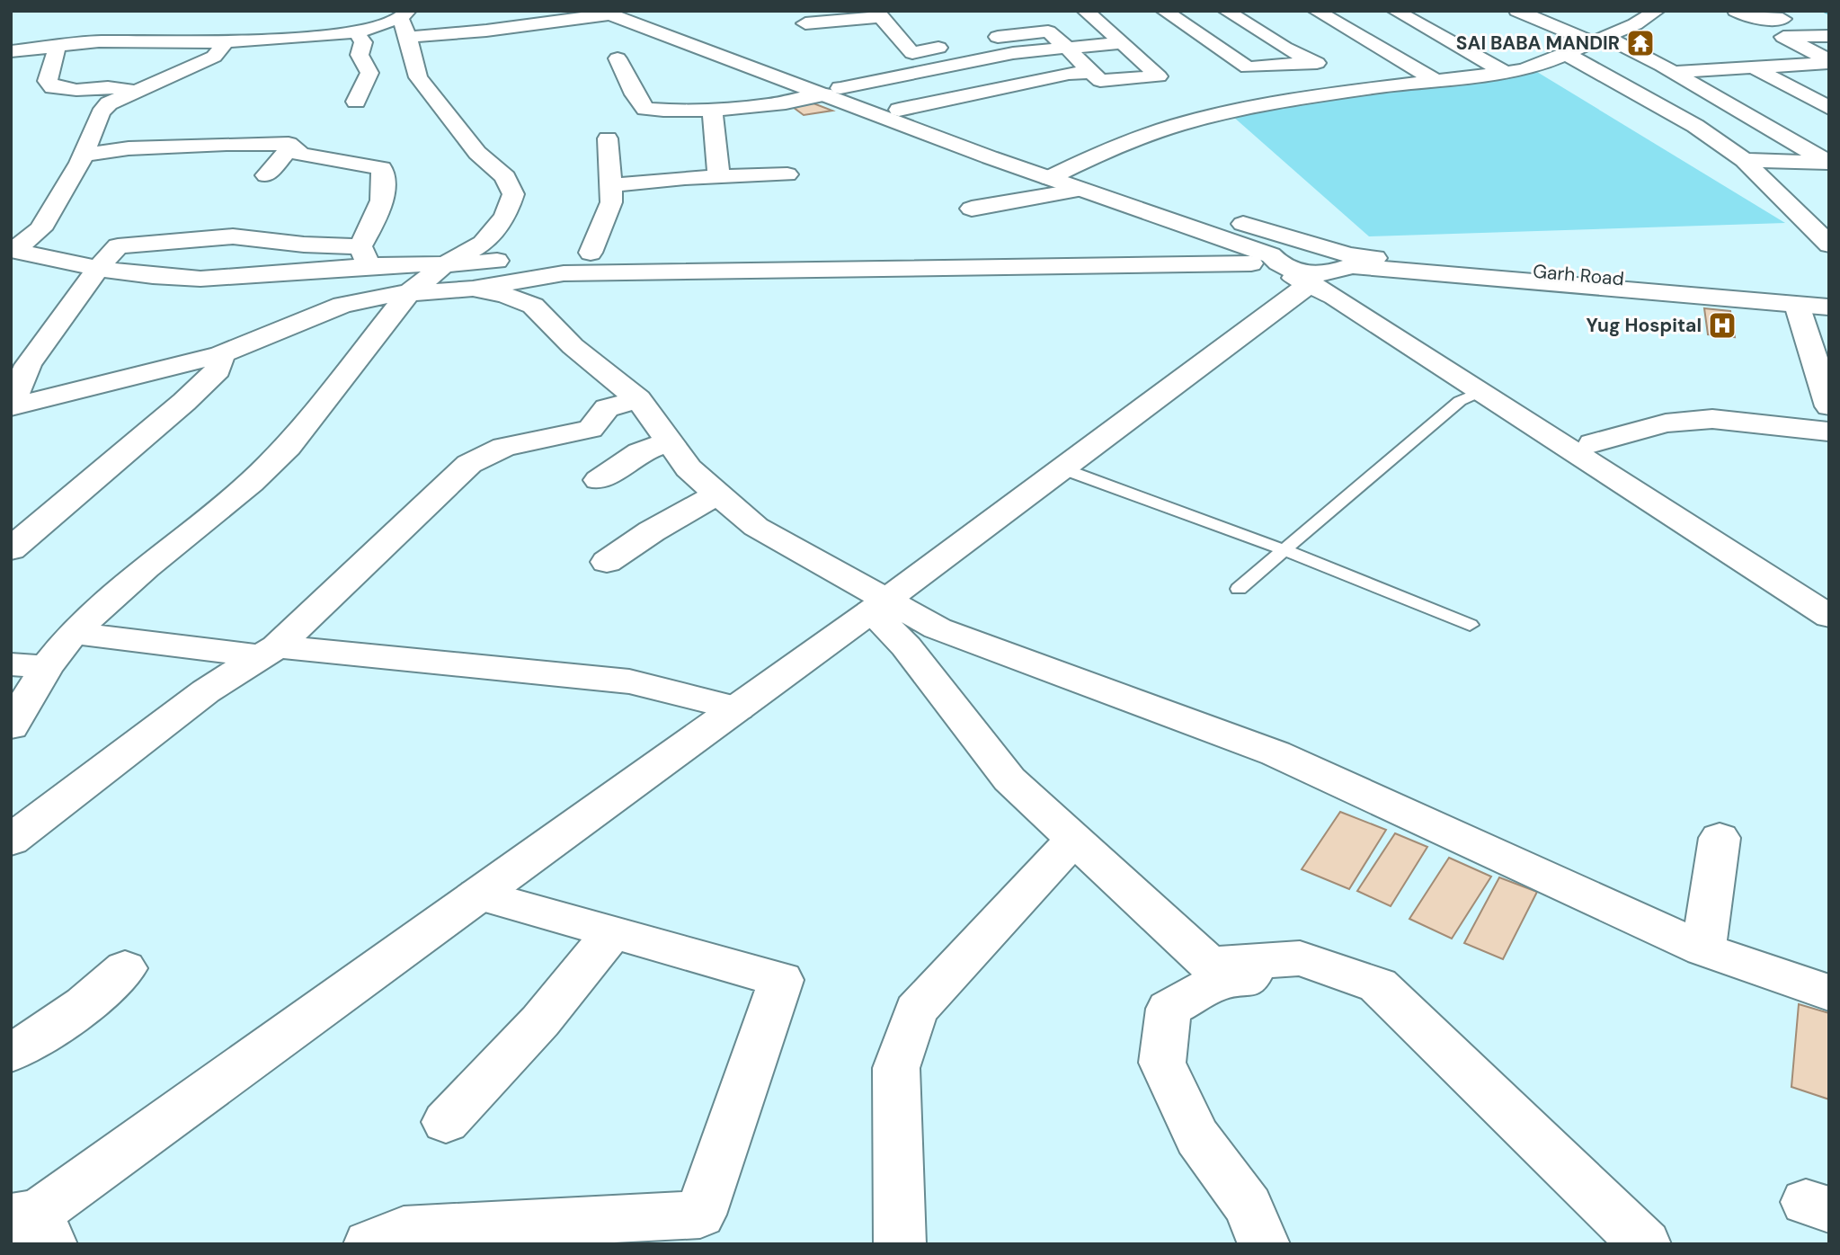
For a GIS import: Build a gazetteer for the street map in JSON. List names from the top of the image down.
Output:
{
  "streets": {
    "street": ["Garh Road"]
  },
  "places": {
    "temple": ["SAI BABA MANDIR"],
    "hospital": ["Yug Hospital"]
  }
}
